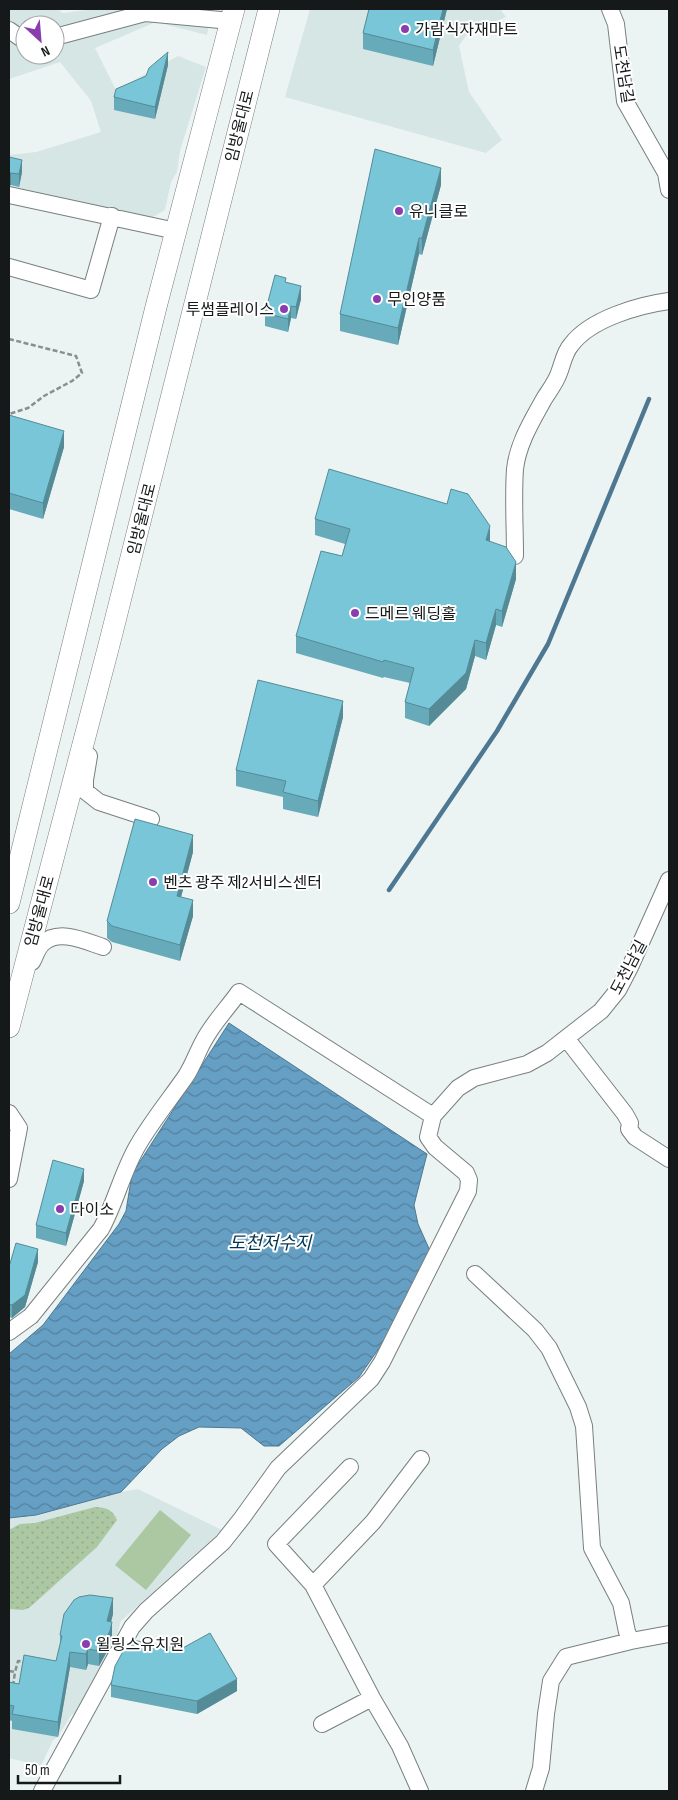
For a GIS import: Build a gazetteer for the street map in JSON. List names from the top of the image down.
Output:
{
  "streets": {
    "main road": ["임방울대로"],
    "street": ["도천남길"]
  },
  "water": ["도천저수지"],
  "places": [
    "가람식자재마트",
    "유니클로",
    "무인양품",
    "투썸플레이스",
    "드메르 웨딩홀",
    "벤츠 광주 제2서비스센터",
    "다이소",
    "윌링스유치원"
  ],
  "scale_bar": "50 m",
  "north": "bottom right"
}
